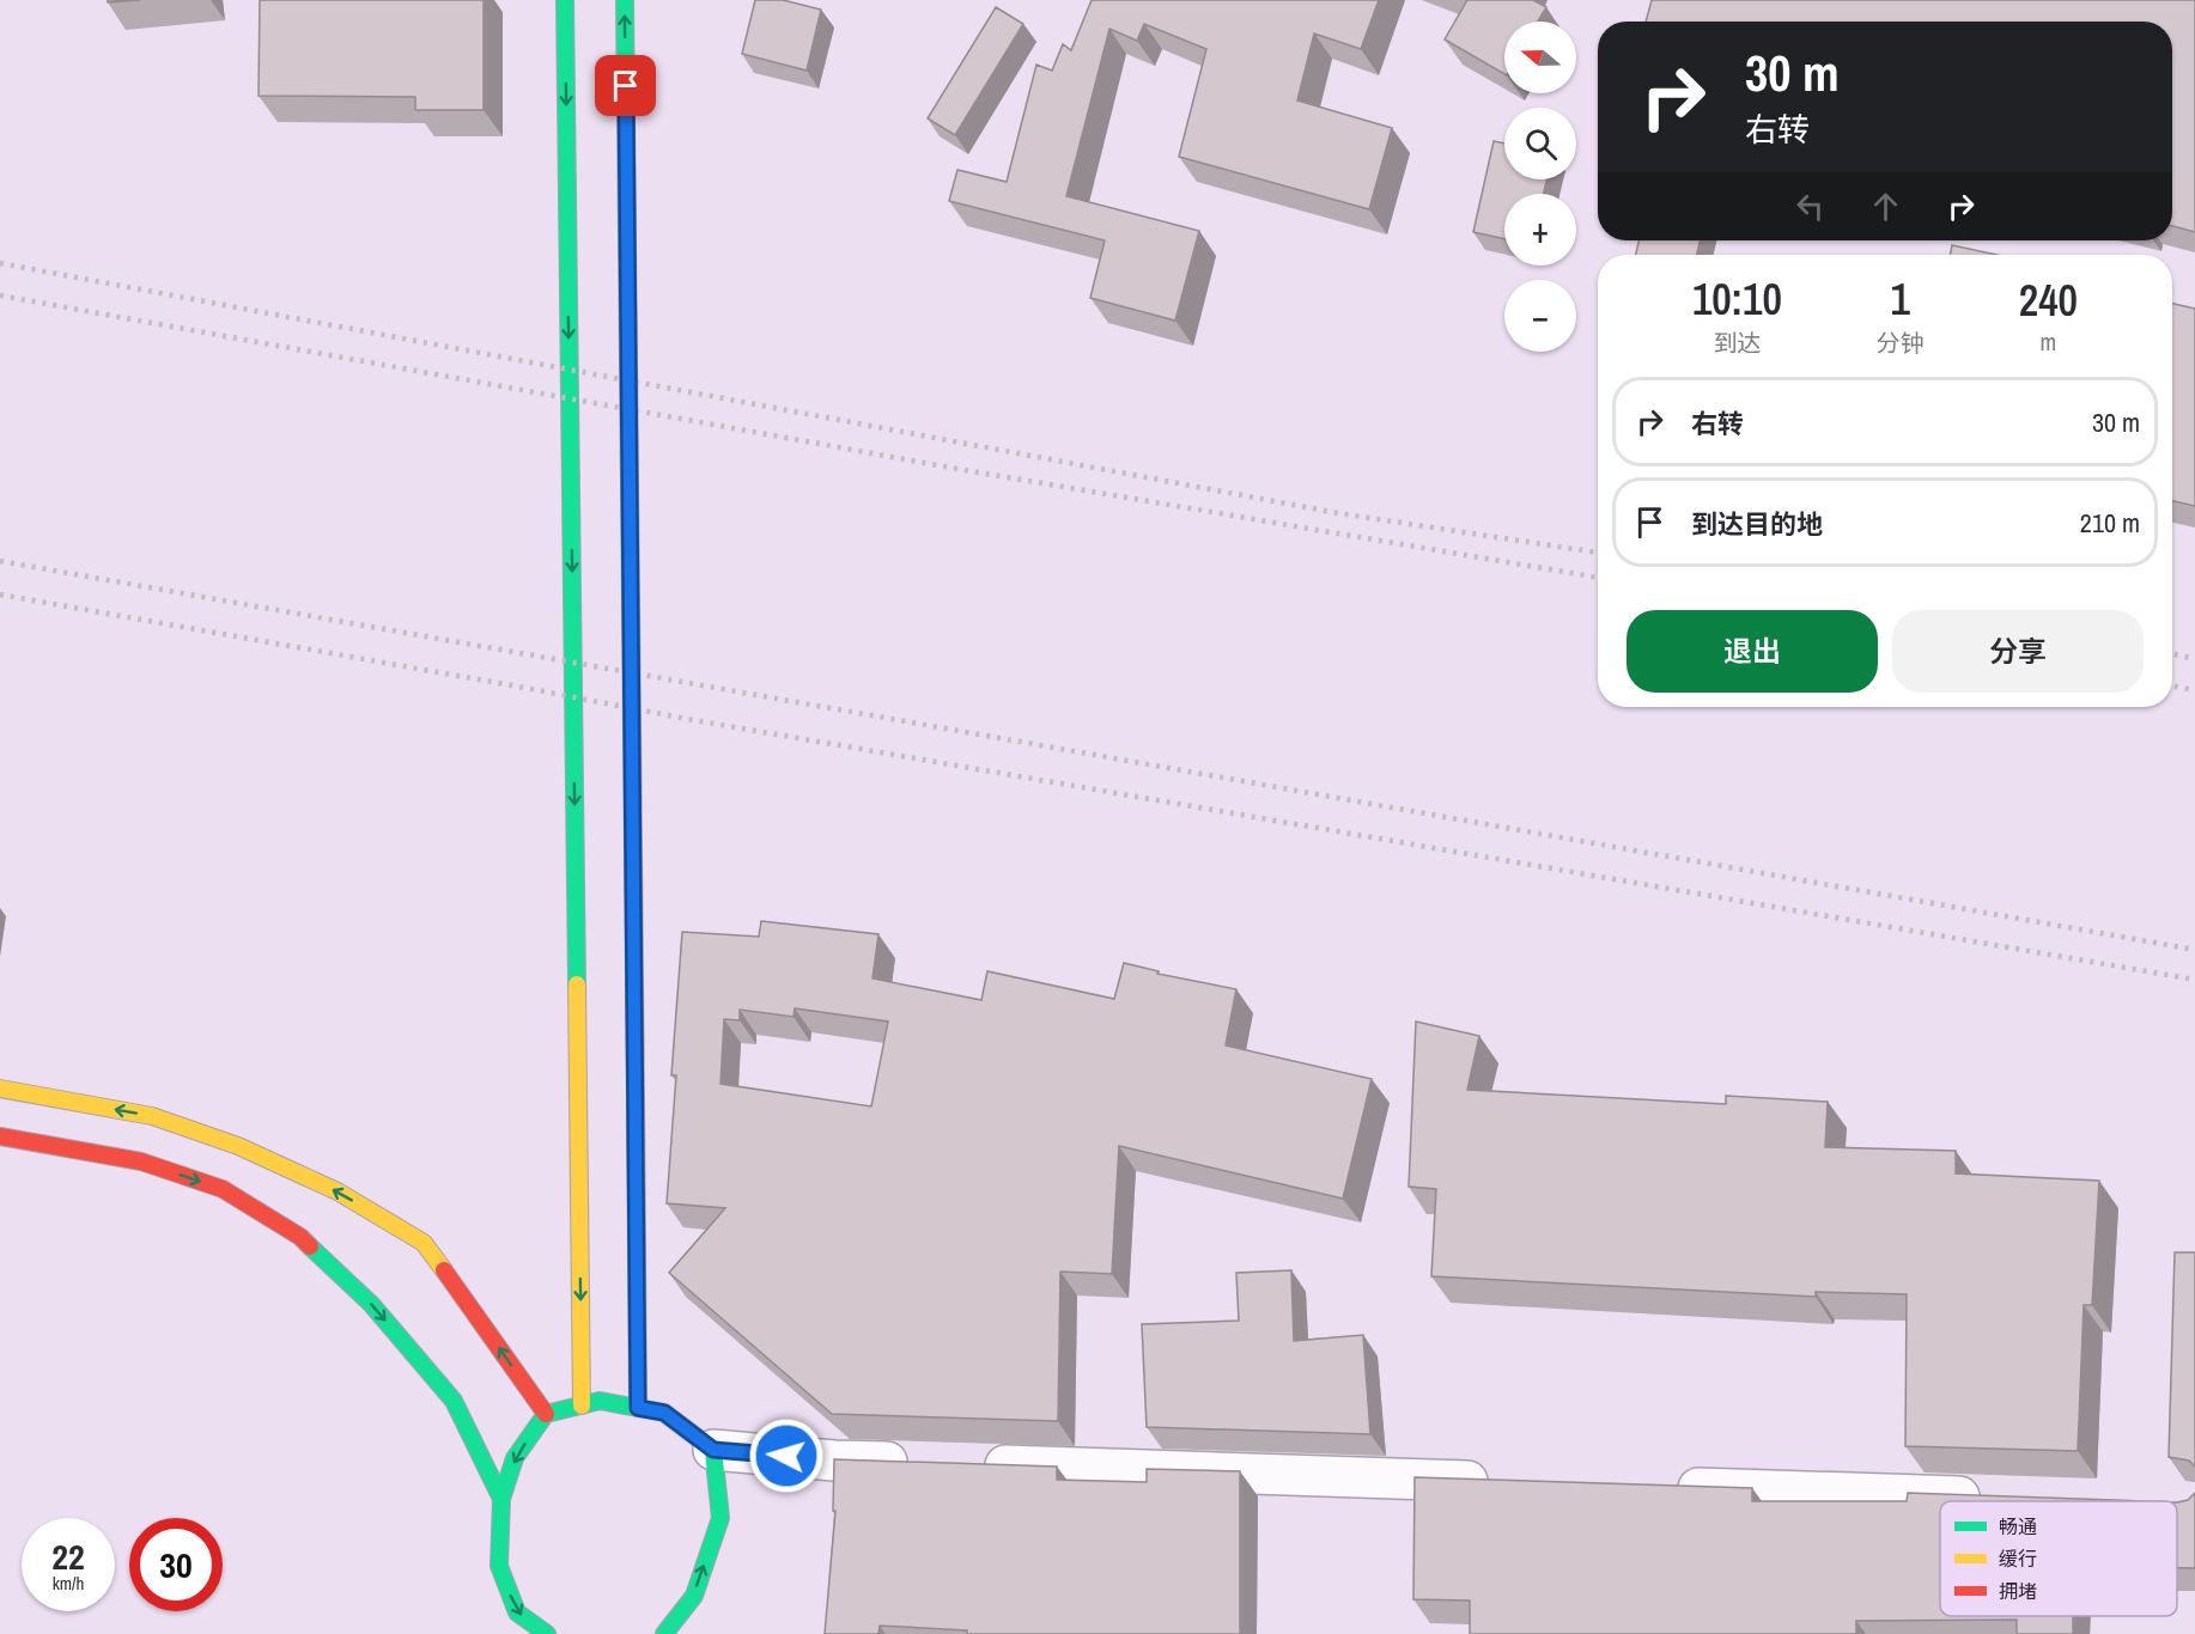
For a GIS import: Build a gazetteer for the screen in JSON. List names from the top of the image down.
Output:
{
  "legend": ["畅通", "缓行", "拥堵"],
  "north": "left",
  "page": {
    "map_buttons": ["+", "−"],
    "turn": ["30 m", "右转"],
    "eta": [
      "10:10",
      "到达",
      "1",
      "分钟",
      "240",
      "m"
    ],
    "list": [
      {
        "name": "右转",
        "value": "30 m"
      },
      {
        "name": "到达目的地",
        "value": "210 m"
      }
    ],
    "buttons": ["退出", "分享"],
    "speed": "22 km/h",
    "limit": "30"
  }
}
